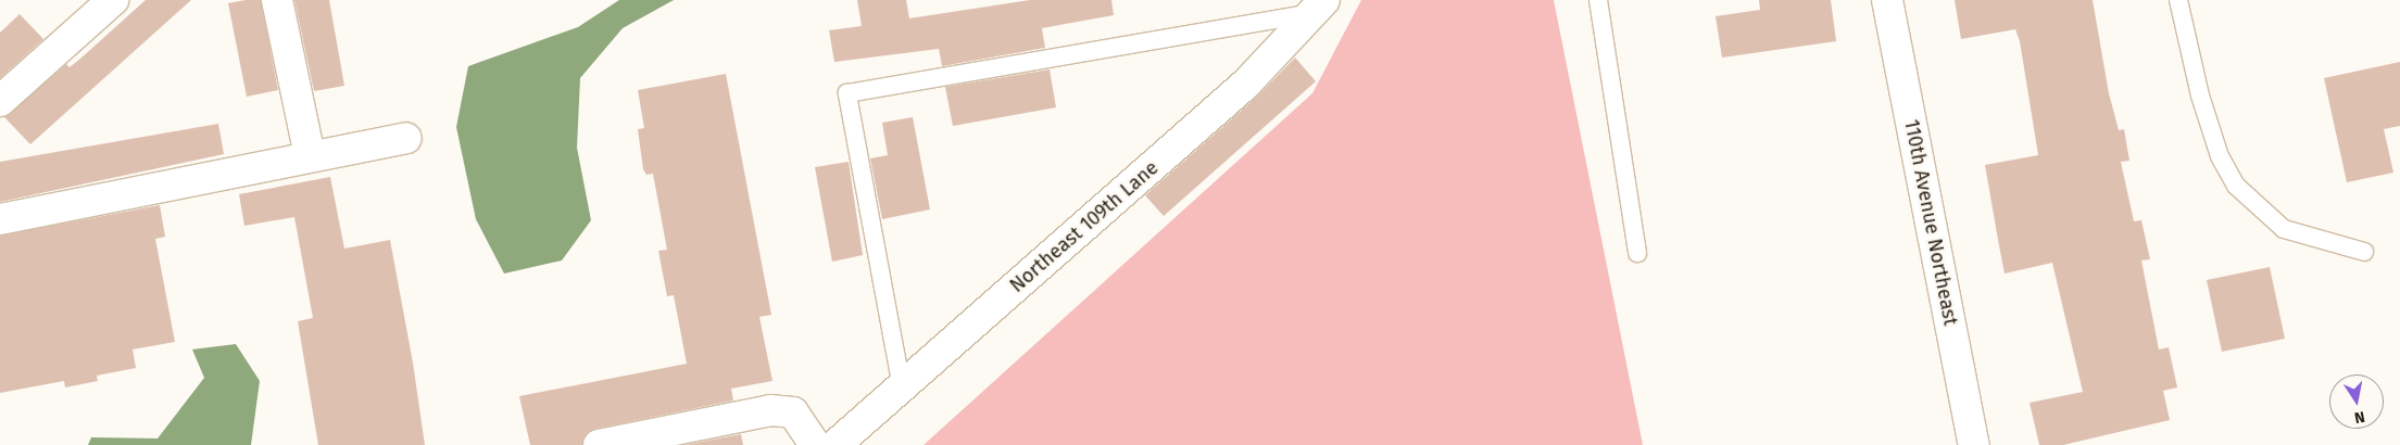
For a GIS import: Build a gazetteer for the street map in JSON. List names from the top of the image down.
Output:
{
  "streets": {
    "street": ["110th Avenue Northeast", "Northeast 109th Lane"]
  },
  "north": "bottom"
}
